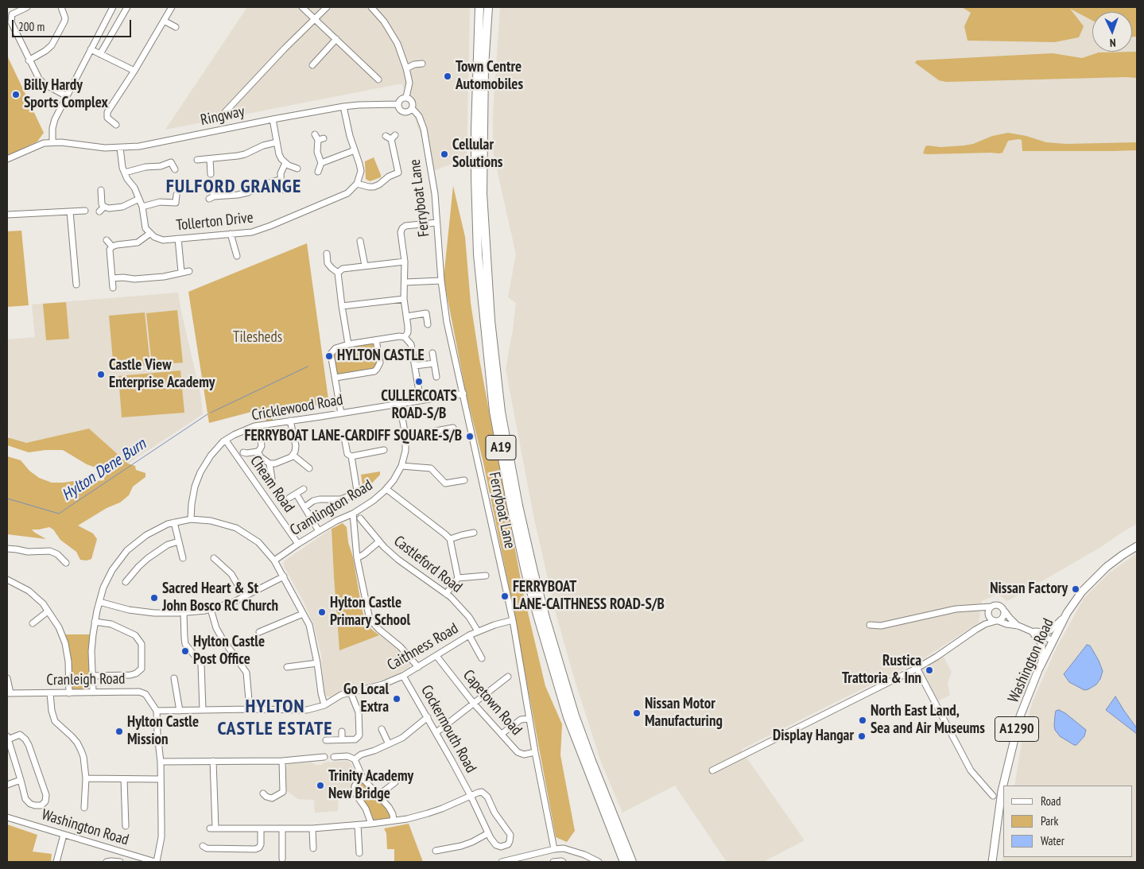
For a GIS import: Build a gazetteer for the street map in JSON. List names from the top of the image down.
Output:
{
  "streets": {
    "highway": ["A19"],
    "main road": ["Washington Road", "A1290"],
    "street": [
      "Ringway",
      "Ferryboat Lane",
      "Tollerton Drive",
      "Cricklewood Road",
      "Cheam Road",
      "Cramlington Road",
      "Castleford Road",
      "Caithness Road",
      "Cranleigh Road",
      "Capetown Road",
      "Cockermouth Road"
    ]
  },
  "crossings": [
    ["Ringway", "Ferryboat Lane"],
    ["Ferryboat Lane", "Cricklewood Road"],
    ["Ferryboat Lane", "Caithness Road"],
    ["Ferryboat Lane", "Capetown Road"],
    ["Cricklewood Road", "Cheam Road"],
    ["Cricklewood Road", "Cramlington Road"],
    ["Cheam Road", "Cramlington Road"],
    ["Castleford Road", "Caithness Road"],
    ["Caithness Road", "Cranleigh Road"],
    ["Caithness Road", "Capetown Road"],
    ["Caithness Road", "Cockermouth Road"]
  ],
  "districts": ["FULFORD GRANGE", "HYLTON CASTLE ESTATE"],
  "water": ["Hylton Dene Burn"],
  "parks": ["Tilesheds"],
  "places": [
    "Town Centre Automobiles",
    "Billy Hardy Sports Complex",
    "Cellular Solutions",
    "HYLTON CASTLE",
    "Castle View Enterprise Academy",
    "CULLERCOATS ROAD-S/B",
    "FERRYBOAT LANE-CARDIFF SQUARE-S/B",
    "Nissan Factory",
    "FERRYBOAT LANE-CAITHNESS ROAD-S/B",
    "Sacred Heart & St John Bosco RC Church",
    "Hylton Castle Primary School",
    "Hylton Castle Post Office",
    "Rustica Trattoria & Inn",
    "Go Local Extra",
    "Nissan Motor Manufacturing",
    "North East Land, Sea and Air Museums",
    "Hylton Castle Mission",
    "Display Hangar",
    "Trinity Academy New Bridge"
  ],
  "legend": ["Road", "Park", "Water"],
  "scale_bar": "200 m",
  "north": "bottom"
}
